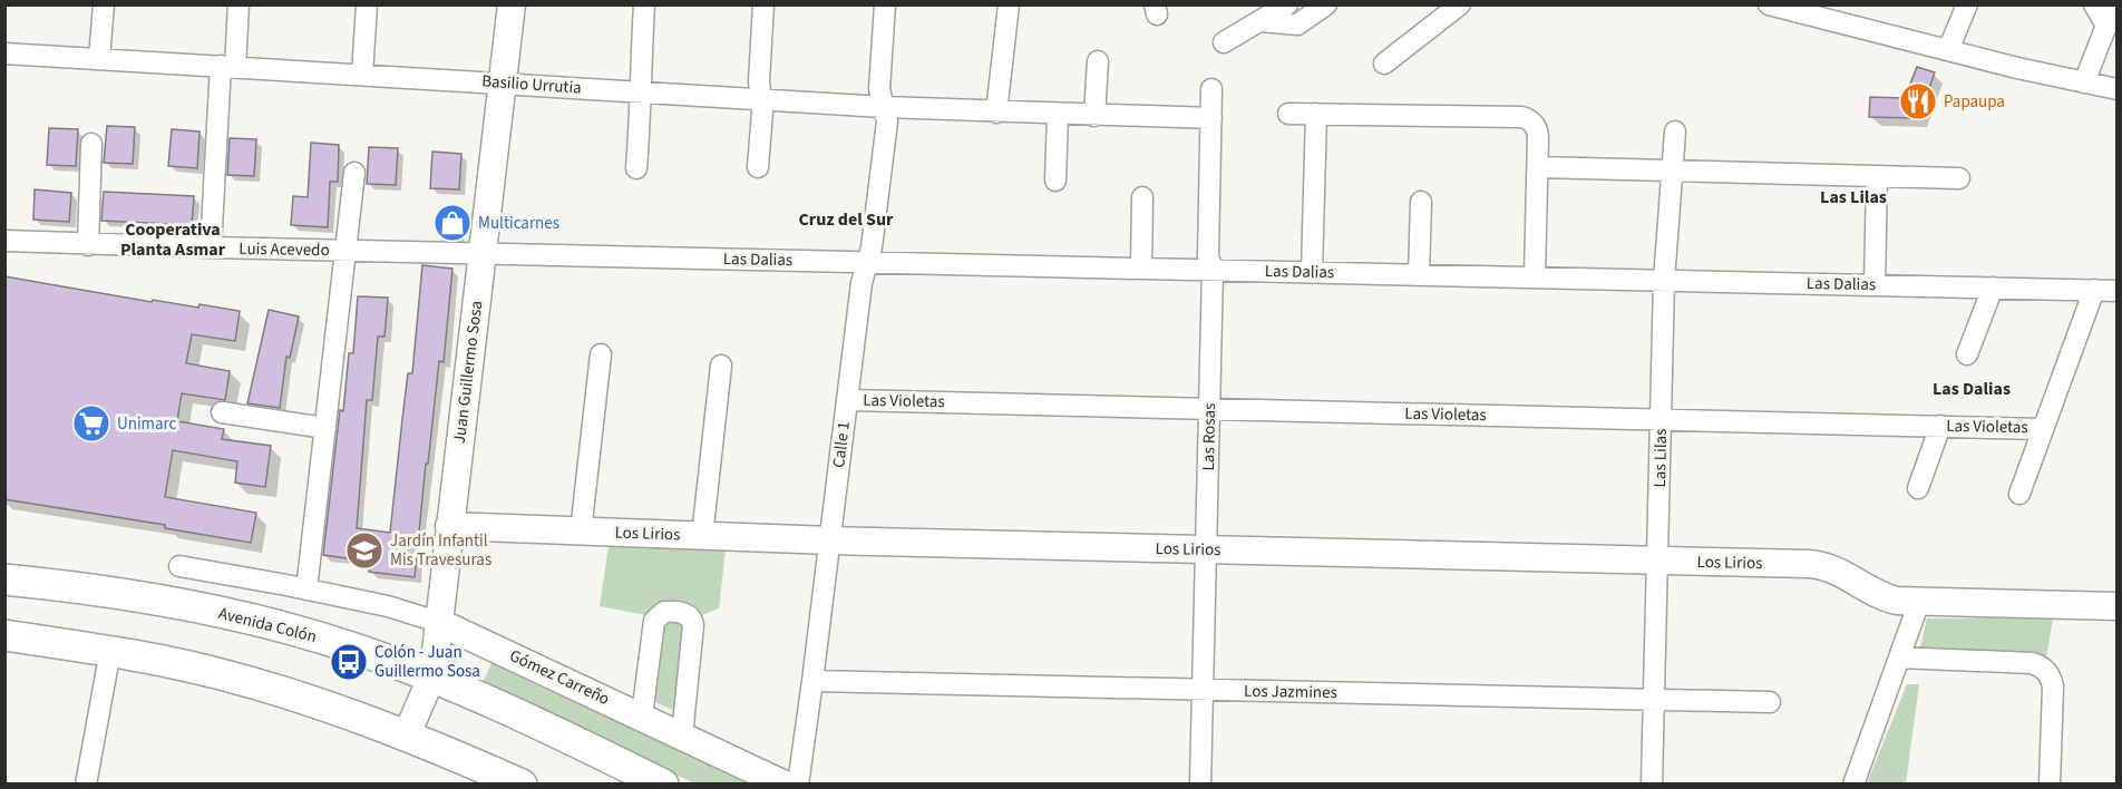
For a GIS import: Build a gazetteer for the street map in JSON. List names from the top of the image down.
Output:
{
  "streets": {
    "main road": ["Avenida Colón"],
    "street": [
      "Basilio Urrutia",
      "Luis Acevedo",
      "Las Dalias",
      "Juan Guillermo Sosa",
      "Las Violetas",
      "Las Rosas",
      "Calle 1",
      "Las Lilas",
      "Los Lirios",
      "Gómez Carreño",
      "Los Jazmines"
    ]
  },
  "crossings": [
    ["Basilio Urrutia", "Juan Guillermo Sosa"],
    ["Basilio Urrutia", "Las Rosas"],
    ["Basilio Urrutia", "Calle 1"],
    ["Luis Acevedo", "Las Dalias"],
    ["Luis Acevedo", "Juan Guillermo Sosa"],
    ["Las Dalias", "Juan Guillermo Sosa"],
    ["Las Dalias", "Las Violetas"],
    ["Las Dalias", "Las Rosas"],
    ["Las Dalias", "Calle 1"],
    ["Las Dalias", "Las Lilas"],
    ["Juan Guillermo Sosa", "Los Lirios"],
    ["Juan Guillermo Sosa", "Avenida Colón"],
    ["Juan Guillermo Sosa", "Gómez Carreño"],
    ["Las Violetas", "Las Rosas"],
    ["Las Violetas", "Calle 1"],
    ["Las Violetas", "Las Lilas"],
    ["Las Rosas", "Los Lirios"],
    ["Las Rosas", "Los Jazmines"],
    ["Calle 1", "Los Lirios"],
    ["Calle 1", "Los Jazmines"],
    ["Las Lilas", "Los Lirios"],
    ["Las Lilas", "Los Jazmines"]
  ],
  "districts": [
    "Las Lilas",
    "Cruz del Sur",
    "Cooperativa Planta Asmar",
    "Las Dalias"
  ],
  "places": {
    "restaurant": ["Papaupa"],
    "shop": ["Multicarnes"],
    "supermarket": ["Unimarc"],
    "school or university": ["Jardín Infantil Mis Travesuras"],
    "bus stop": ["Colón - Juan Guillermo Sosa"]
  }
}
